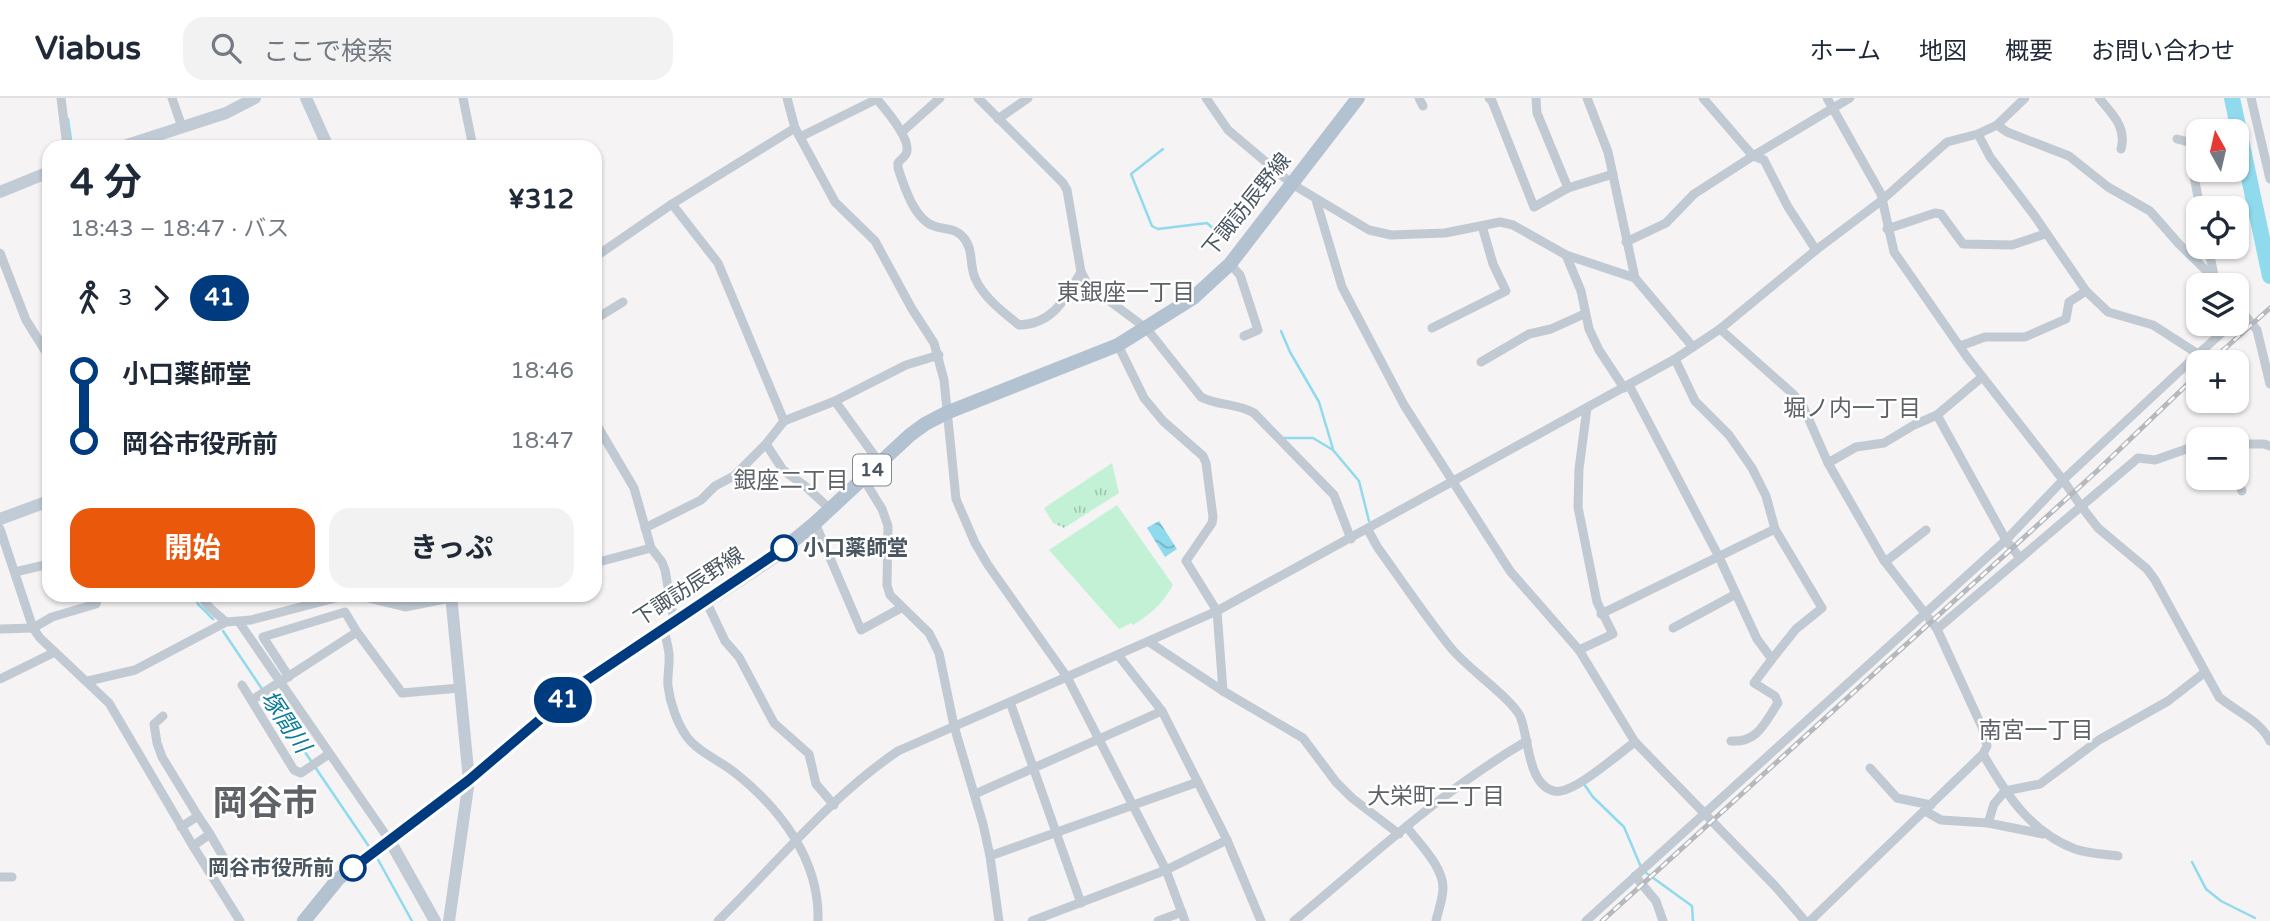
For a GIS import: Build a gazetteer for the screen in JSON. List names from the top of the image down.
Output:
{
  "streets": {
    "main road": ["下諏訪辰野線", "14"]
  },
  "districts": [
    "東銀座一丁目",
    "堀ノ内一丁目",
    "銀座二丁目",
    "南宮一丁目",
    "大栄町二丁目",
    "岡谷市"
  ],
  "water": ["塚間川"],
  "places": ["小口薬師堂", "岡谷市役所前"],
  "lines": ["bus line 41"],
  "north": "top",
  "page": {
    "header": "Viabus",
    "search": "ここで検索",
    "nav": [
      "ホーム",
      "地図",
      "概要",
      "お問い合わせ"
    ],
    "on_map": "41",
    "map_buttons": ["+", "−"],
    "heading": ["4 分", "18:43 – 18:47 · バス", "¥312"],
    "legs": ["3", "41"],
    "list": [
      {
        "name": "小口薬師堂",
        "value": "18:46"
      },
      {
        "name": "岡谷市役所前",
        "value": "18:47"
      }
    ],
    "buttons": ["開始", "きっぷ"]
  }
}
